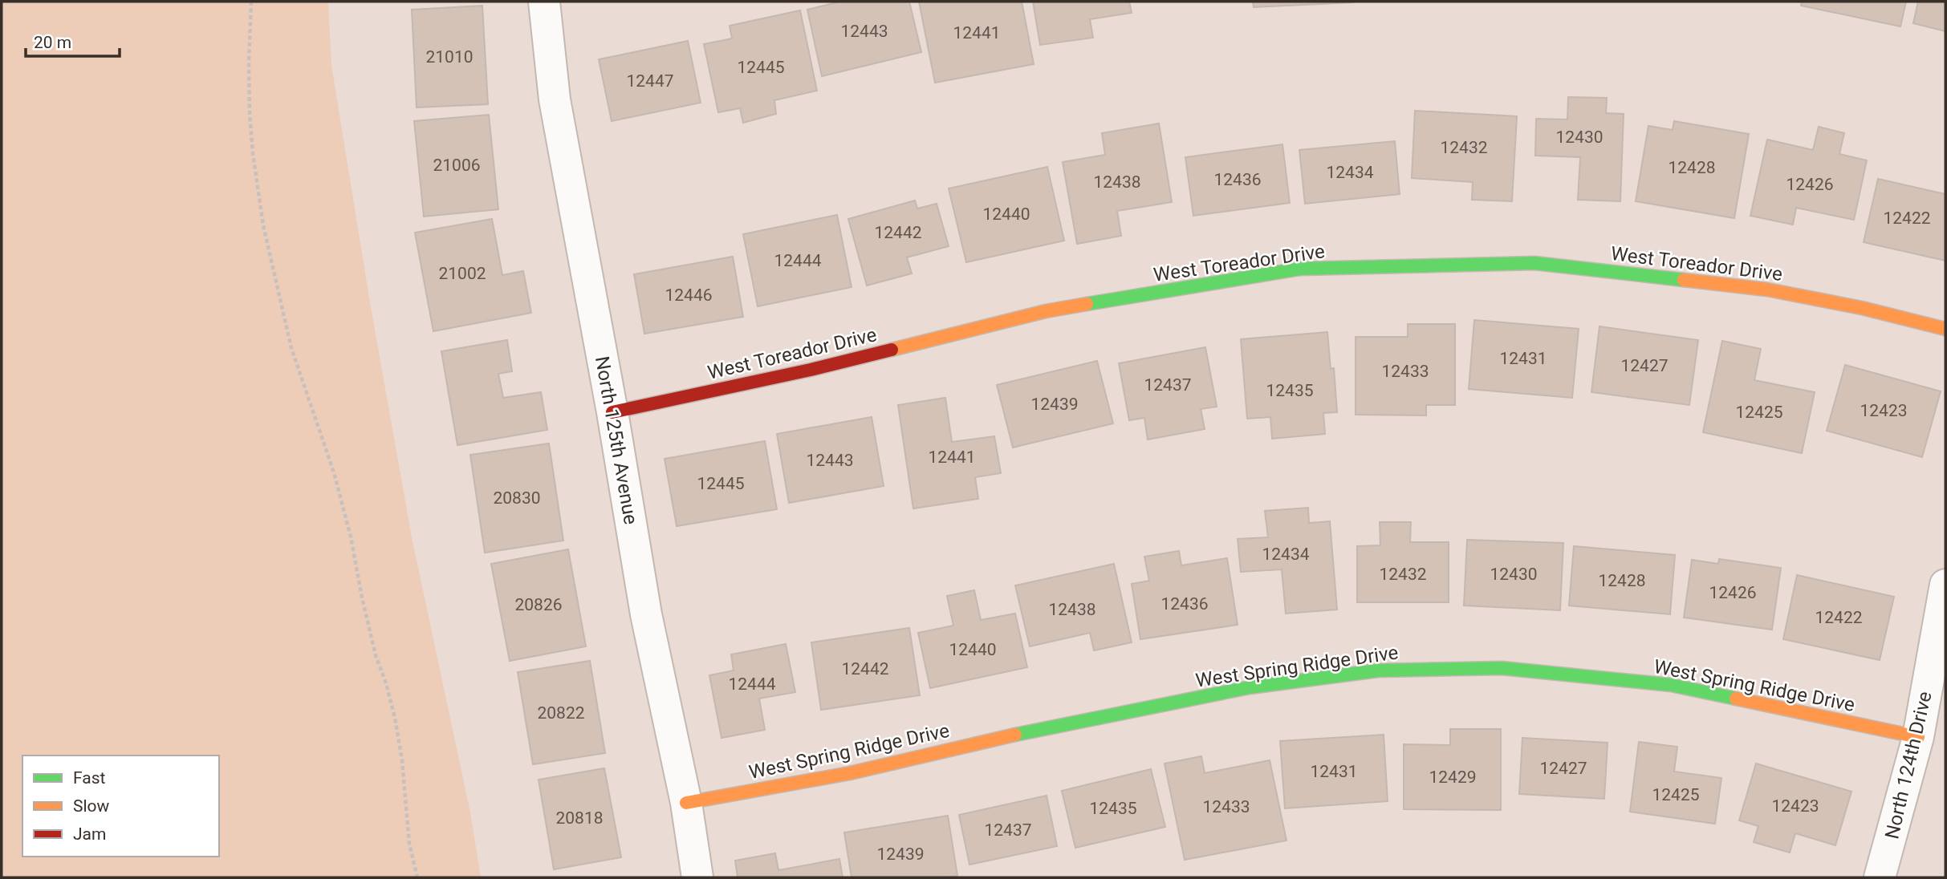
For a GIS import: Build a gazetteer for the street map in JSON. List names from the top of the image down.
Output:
{
  "streets": {
    "street": [
      "West Toreador Drive",
      "North 125th Avenue",
      "West Spring Ridge Drive",
      "North 124th Drive"
    ]
  },
  "crossings": [
    ["West Toreador Drive", "North 125th Avenue"],
    ["North 125th Avenue", "West Spring Ridge Drive"],
    ["West Spring Ridge Drive", "North 124th Drive"]
  ],
  "house_numbers": [
    "12443",
    "12441",
    "21010",
    "12445",
    "12447",
    "12430",
    "12432",
    "21006",
    "12428",
    "12434",
    "12436",
    "12438",
    "12426",
    "12440",
    "12422",
    "12442",
    "12444",
    "21002",
    "12446",
    "12431",
    "12427",
    "12433",
    "12437",
    "12435",
    "12439",
    "12423",
    "12425",
    "12441",
    "12443",
    "12445",
    "20830",
    "12434",
    "12432",
    "12430",
    "12428",
    "12426",
    "12436",
    "20826",
    "12438",
    "12422",
    "12440",
    "12442",
    "12444",
    "20822",
    "12427",
    "12431",
    "12429",
    "12425",
    "12423",
    "12433",
    "12435",
    "20818",
    "12437",
    "12439"
  ],
  "legend": ["Fast", "Slow", "Jam"],
  "scale_bar": "20 m"
}
